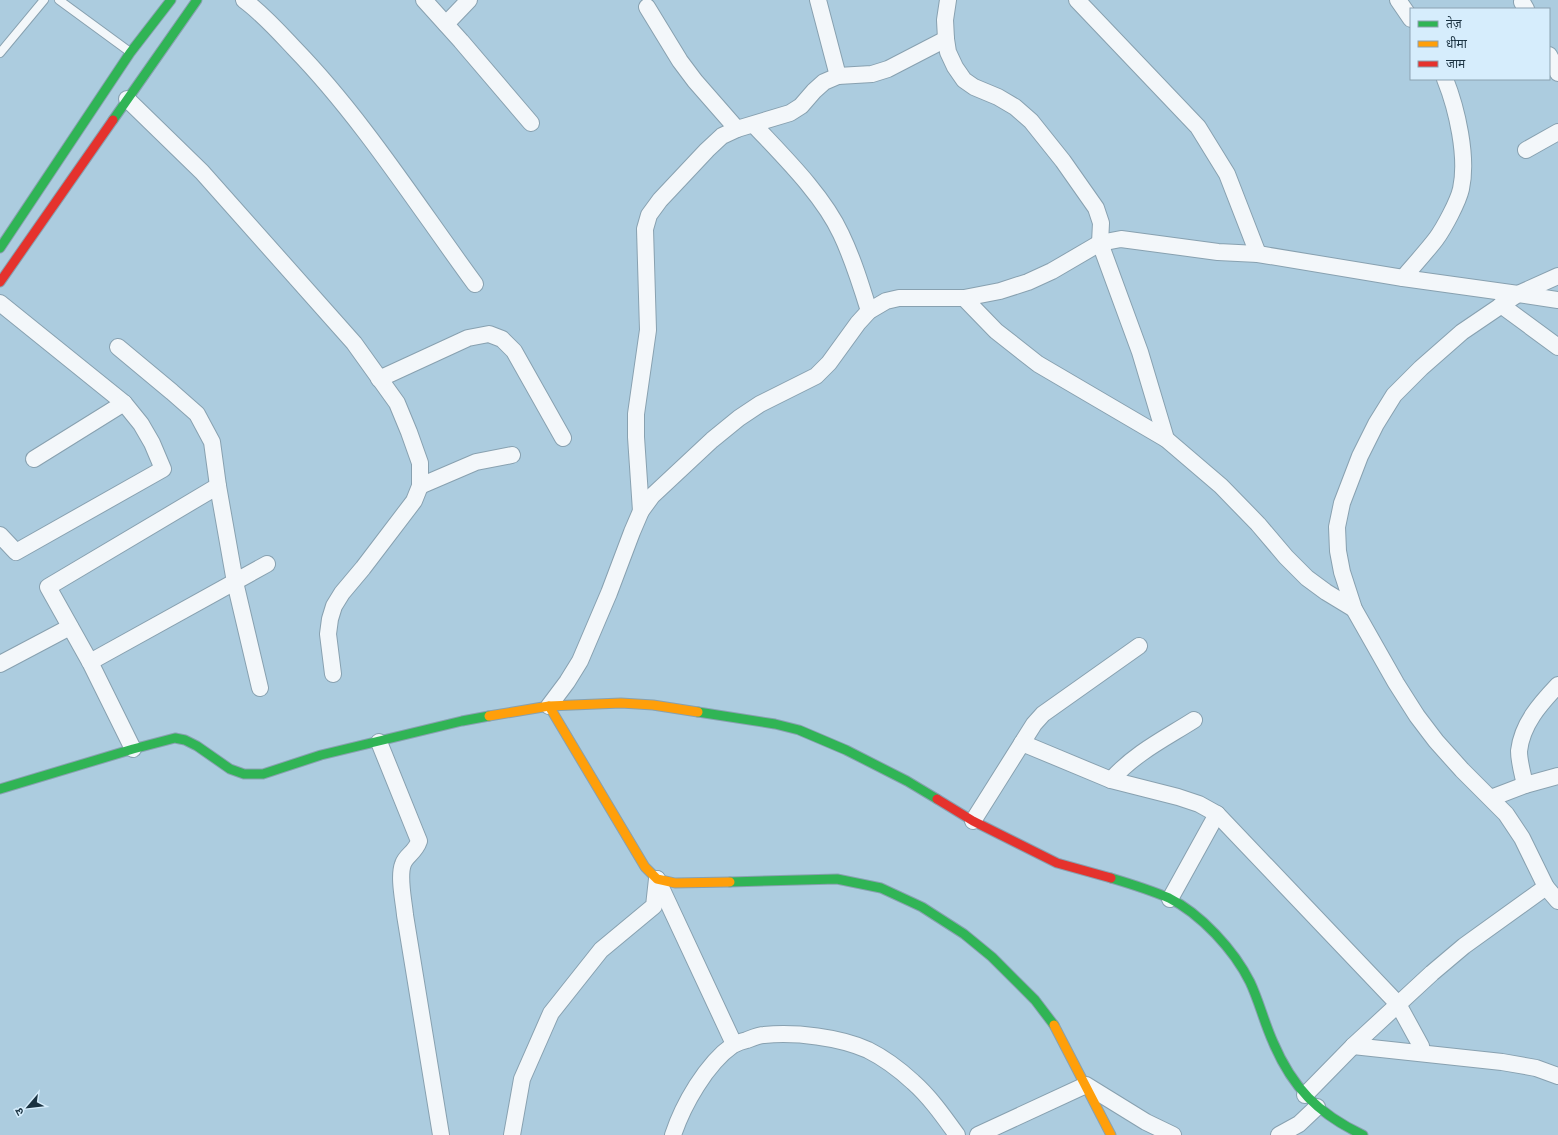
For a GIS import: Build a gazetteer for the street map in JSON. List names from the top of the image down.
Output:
{
  "legend": ["तेज़", "धीमा", "जाम"],
  "north": "bottom left"
}
